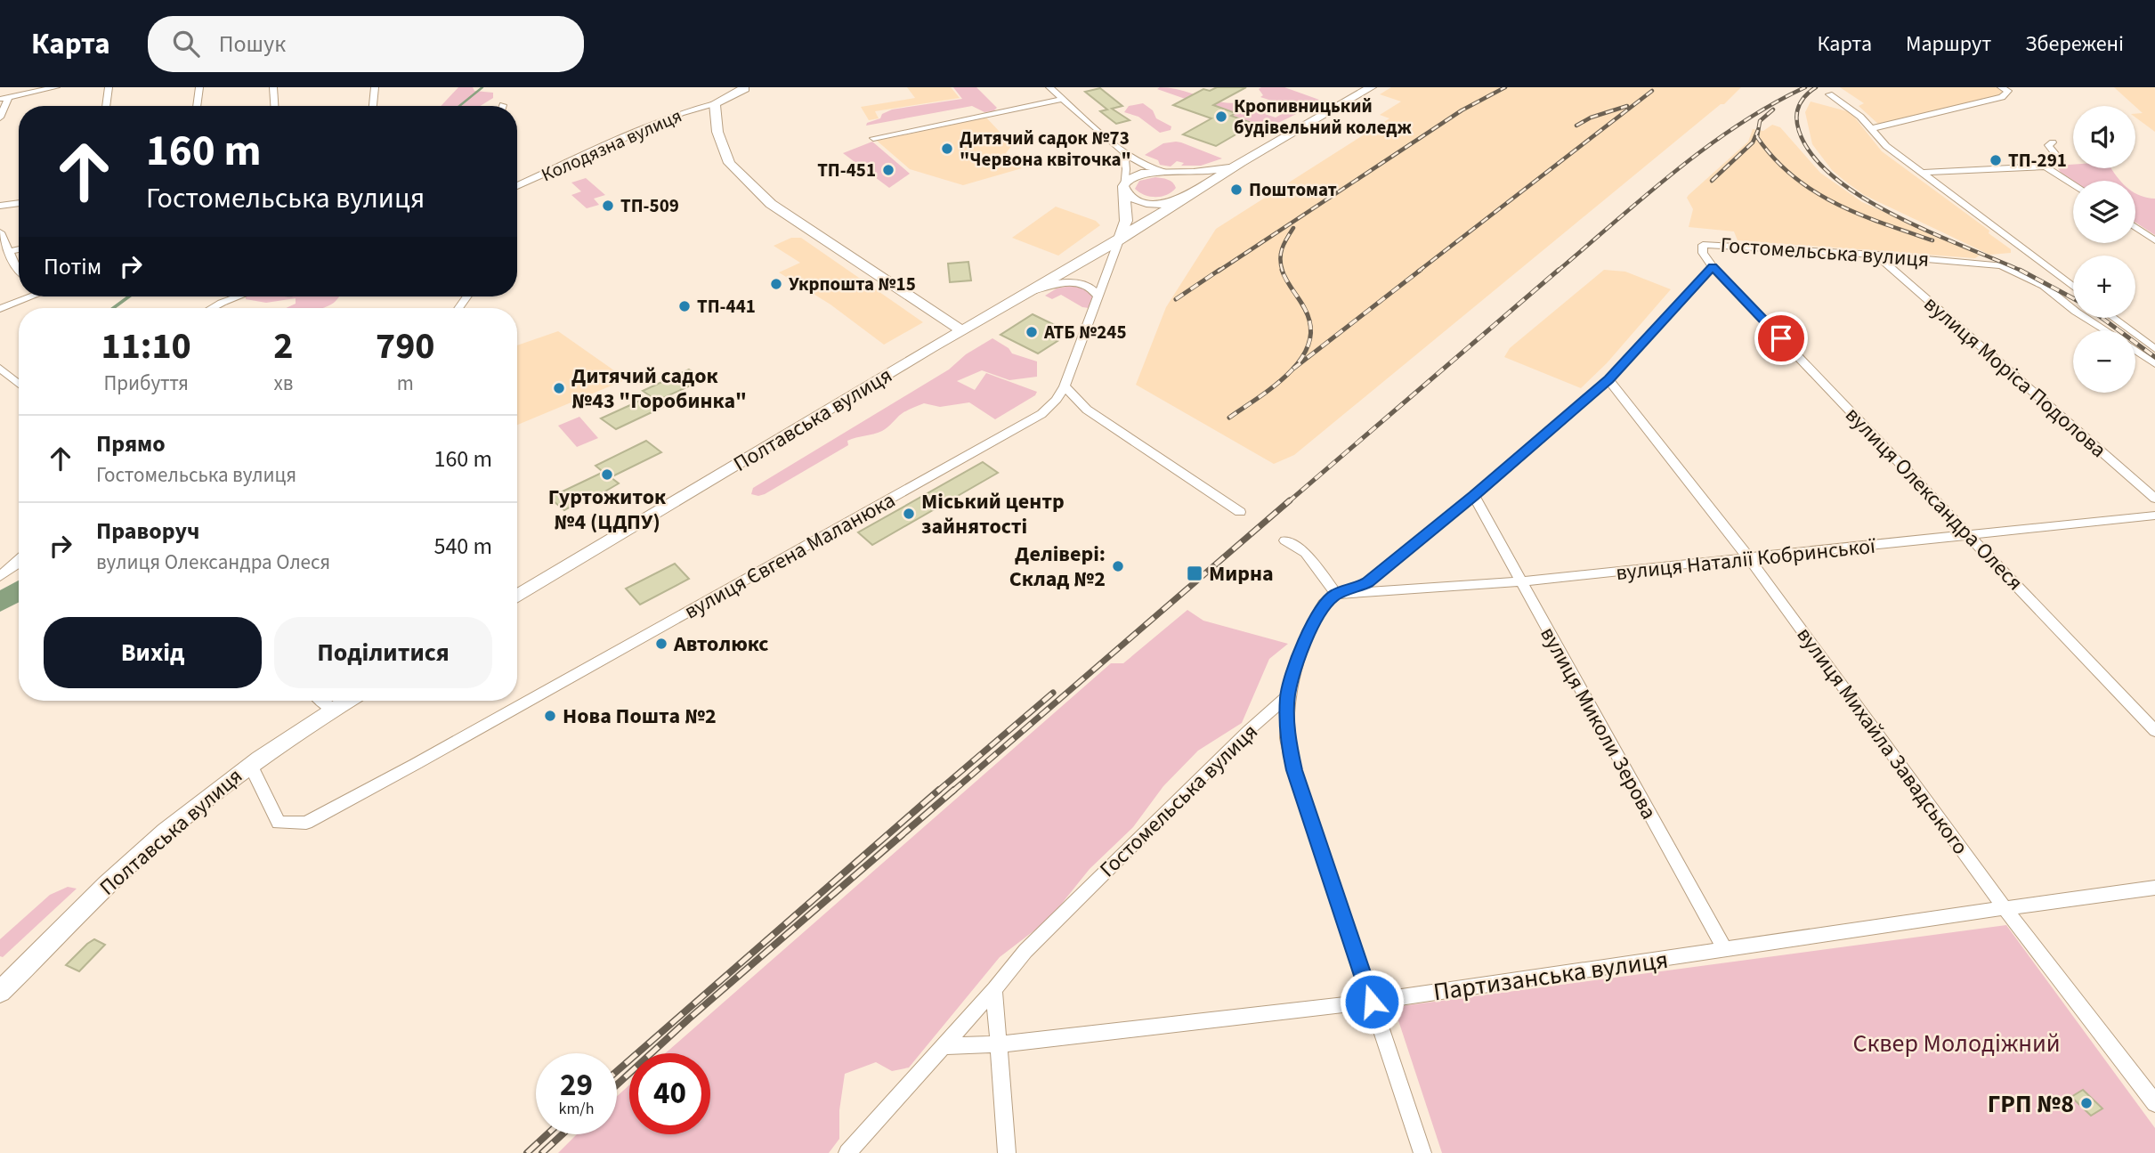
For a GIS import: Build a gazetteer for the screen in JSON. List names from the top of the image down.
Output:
{
  "streets": {
    "main road": ["Полтавська вулиця"],
    "street": [
      "Колодязна вулиця",
      "Гостомельська вулиця",
      "вулиця Моріса Подолова",
      "вулиця Олександра Олеся",
      "вулиця Євгена Маланюка",
      "вулиця Наталії Кобринської",
      "вулиця Миколи Зерова",
      "вулиця Михайла Завадського",
      "Партизанська вулиця"
    ]
  },
  "crossings": [
    ["Гостомельська вулиця", "вулиця Моріса Подолова"],
    ["Гостомельська вулиця", "вулиця Олександра Олеся"],
    ["Гостомельська вулиця", "вулиця Наталії Кобринської"],
    ["Гостомельська вулиця", "вулиця Миколи Зерова"],
    ["Гостомельська вулиця", "вулиця Михайла Завадського"],
    ["Гостомельська вулиця", "Партизанська вулиця"],
    ["Полтавська вулиця", "вулиця Євгена Маланюка"],
    ["вулиця Олександра Олеся", "вулиця Наталії Кобринської"],
    ["вулиця Наталії Кобринської", "вулиця Миколи Зерова"],
    ["вулиця Наталії Кобринської", "вулиця Михайла Завадського"],
    ["вулиця Миколи Зерова", "Партизанська вулиця"],
    ["вулиця Михайла Завадського", "Партизанська вулиця"]
  ],
  "parks": ["Сквер Молодіжний"],
  "places": {
    "other": [
      "Кропивницький будівельний коледж",
      "Дитячий садок №73 \"Червона квіточка\"",
      "ТП-291",
      "ТП-451",
      "Поштомат",
      "ТП-509",
      "Укрпошта №15",
      "ТП-441",
      "АТБ №245",
      "Дитячий садок №43 \"Горобинка\"",
      "Гуртожиток №4 (ЦДПУ)",
      "Міський центр зайнятості",
      "Делівері: Склад №2",
      "Автолюкс",
      "Нова Пошта №2",
      "ГРП №8"
    ],
    "transit": ["Мирна"]
  },
  "page": {
    "header": "Карта",
    "search": "Пошук",
    "nav": ["Карта", "Маршрут", "Збережені"],
    "map_buttons": ["+", "−"],
    "turn": ["160 m", "Гостомельська вулиця"],
    "then": "Потім",
    "eta": [
      "11:10",
      "Прибуття",
      "2",
      "хв",
      "790",
      "m"
    ],
    "list": [
      {
        "name": "Прямо",
        "note": "Гостомельська вулиця",
        "value": "160 m"
      },
      {
        "name": "Праворуч",
        "note": "вулиця Олександра Олеся",
        "value": "540 m"
      }
    ],
    "buttons": ["Вихід", "Поділитися"],
    "speed": "29 km/h",
    "limit": "40"
  }
}
